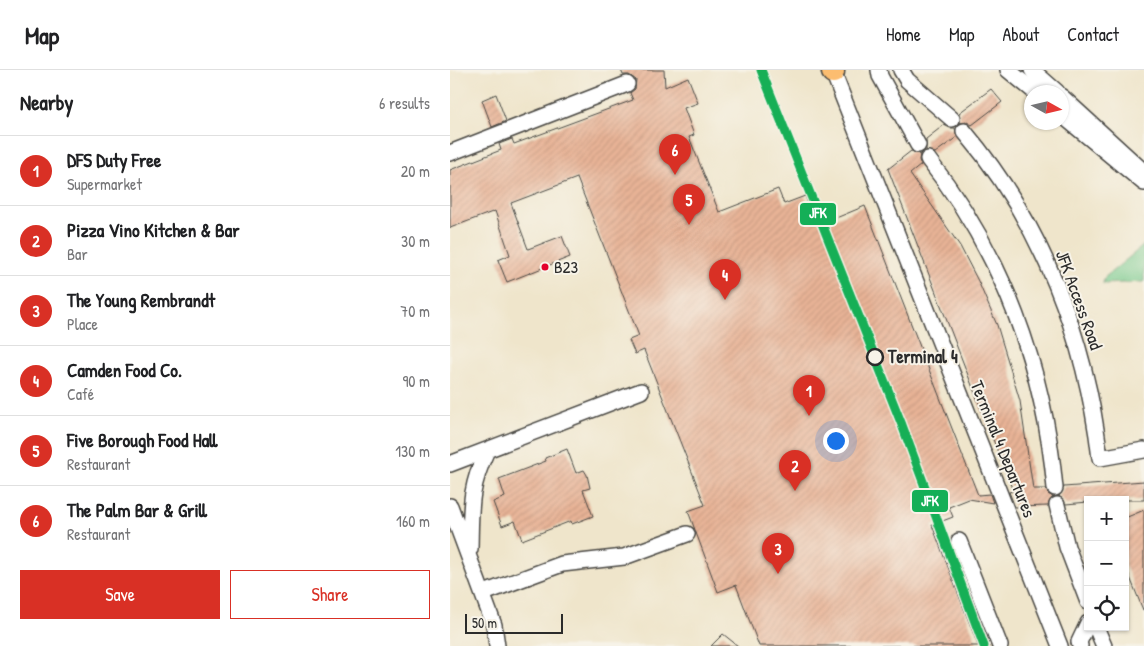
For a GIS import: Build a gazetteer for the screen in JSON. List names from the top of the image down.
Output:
{
  "streets": {
    "street": ["JFK Access Road", "Terminal 4 Departures"]
  },
  "places": ["B23", "Terminal 4"],
  "lines": ["rail line JFK"],
  "scale_bar": "50 m",
  "north": "right",
  "page": {
    "header": "Map",
    "nav": [
      "Home",
      "Map",
      "About",
      "Contact"
    ],
    "heading": ["Nearby", "6 results"],
    "pins": [
      "6",
      "5",
      "4",
      "1",
      "2",
      "3"
    ],
    "list": [
      {
        "mark": "1",
        "name": "DFS Duty Free",
        "note": "Supermarket",
        "value": "20 m"
      },
      {
        "mark": "2",
        "name": "Pizza Vino Kitchen & Bar",
        "note": "Bar",
        "value": "30 m"
      },
      {
        "mark": "3",
        "name": "The Young Rembrandt",
        "note": "Place",
        "value": "70 m"
      },
      {
        "mark": "4",
        "name": "Camden Food Co.",
        "note": "Café",
        "value": "90 m"
      },
      {
        "mark": "5",
        "name": "Five Borough Food Hall",
        "note": "Restaurant",
        "value": "130 m"
      },
      {
        "mark": "6",
        "name": "The Palm Bar & Grill",
        "note": "Restaurant",
        "value": "160 m"
      }
    ],
    "map_buttons": ["+", "−"],
    "buttons": ["Save", "Share"],
    "scale": "50 m"
  }
}
